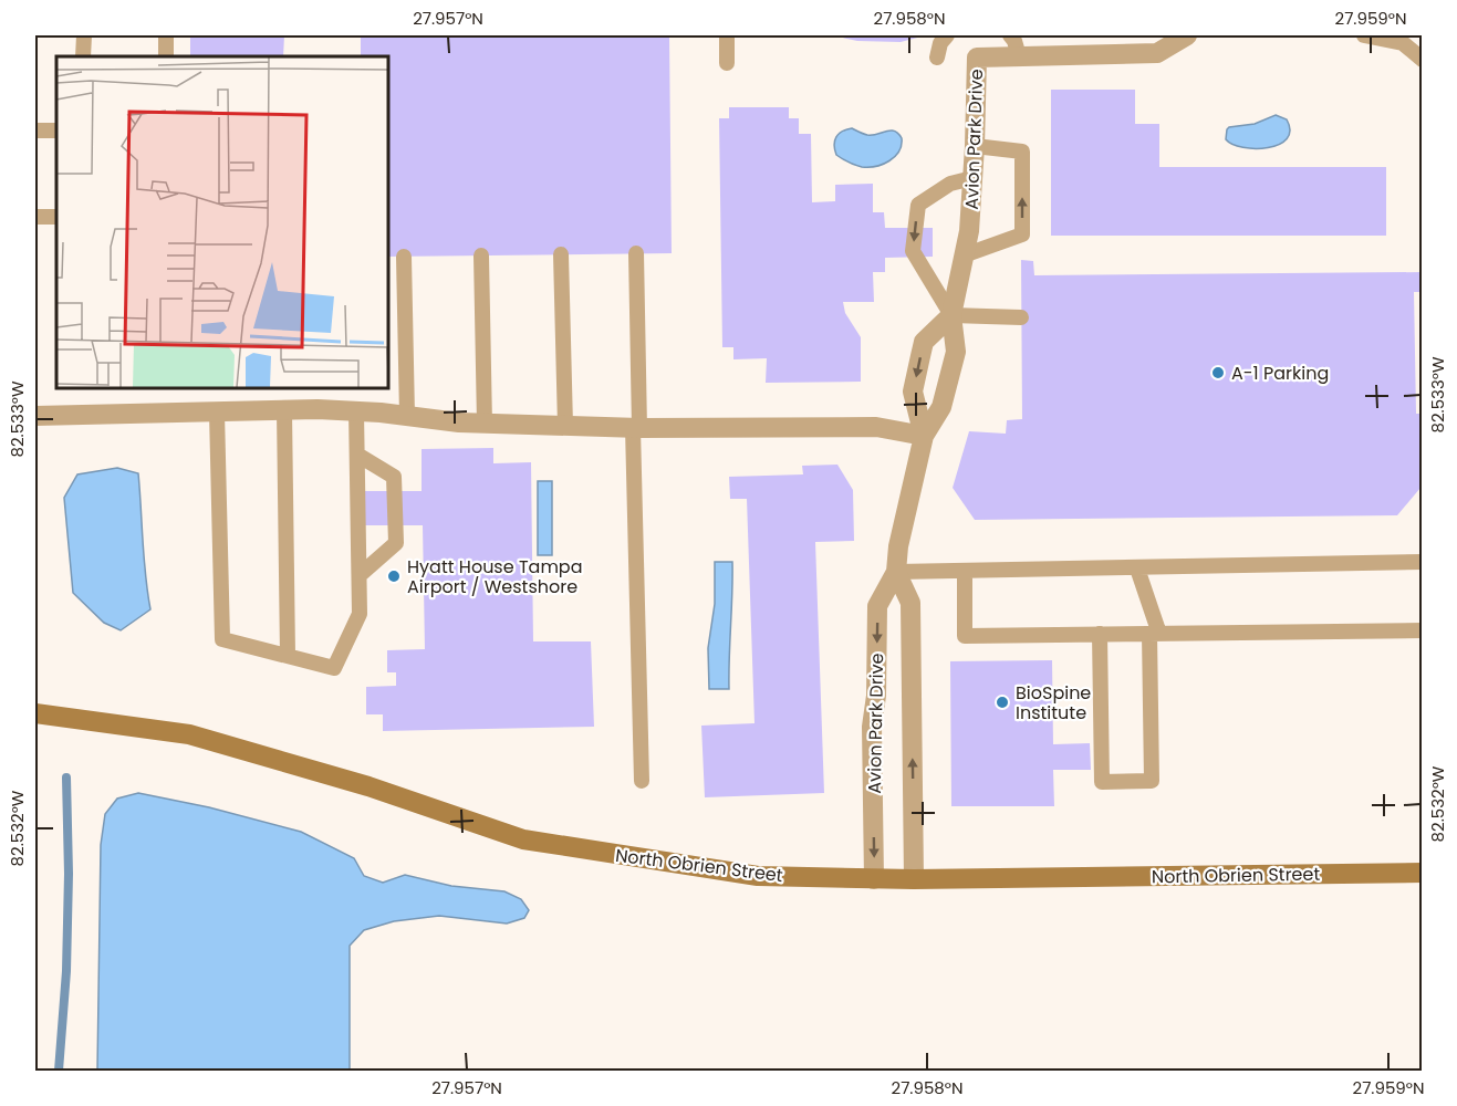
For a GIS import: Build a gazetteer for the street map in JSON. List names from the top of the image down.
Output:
{
  "streets": {
    "street": ["Avion Park Drive", "North Obrien Street"]
  },
  "crossings": [
    ["Avion Park Drive", "North Obrien Street"]
  ],
  "places": ["A-1 Parking", "Hyatt House Tampa Airport / Westshore", "BioSpine Institute"],
  "coordinates": [
    "27.957°N",
    "27.958°N",
    "27.959°N",
    "82.533°W",
    "82.532°W"
  ]
}
